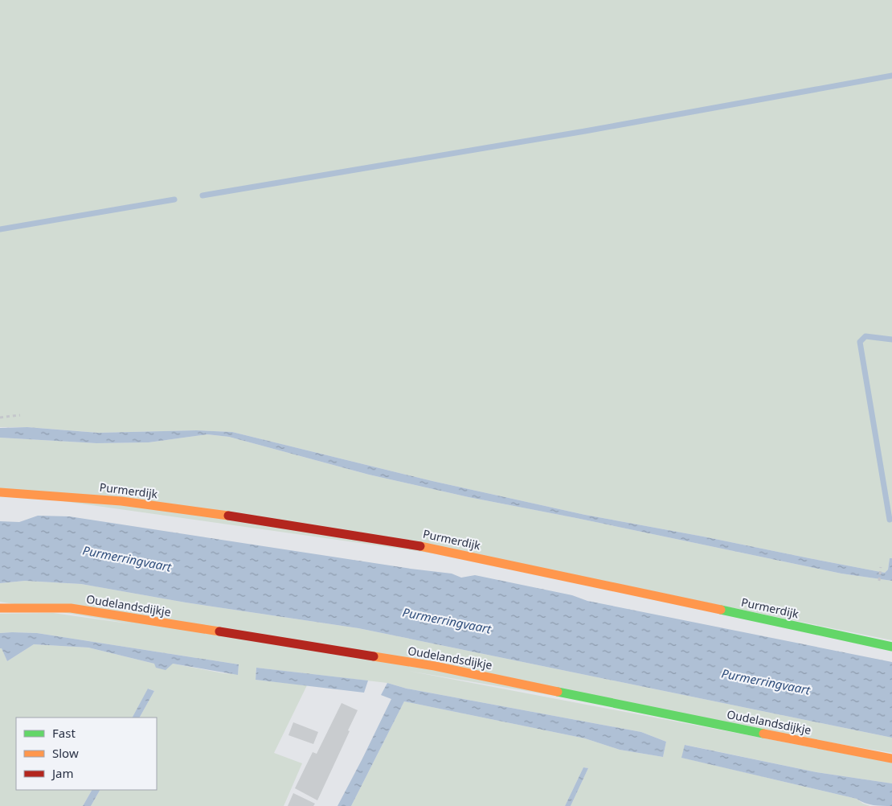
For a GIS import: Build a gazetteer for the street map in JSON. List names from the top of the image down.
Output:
{
  "streets": {
    "street": ["Purmerdijk", "Oudelandsdijkje"]
  },
  "water": ["Purmerringvaart"],
  "legend": ["Fast", "Slow", "Jam"]
}
